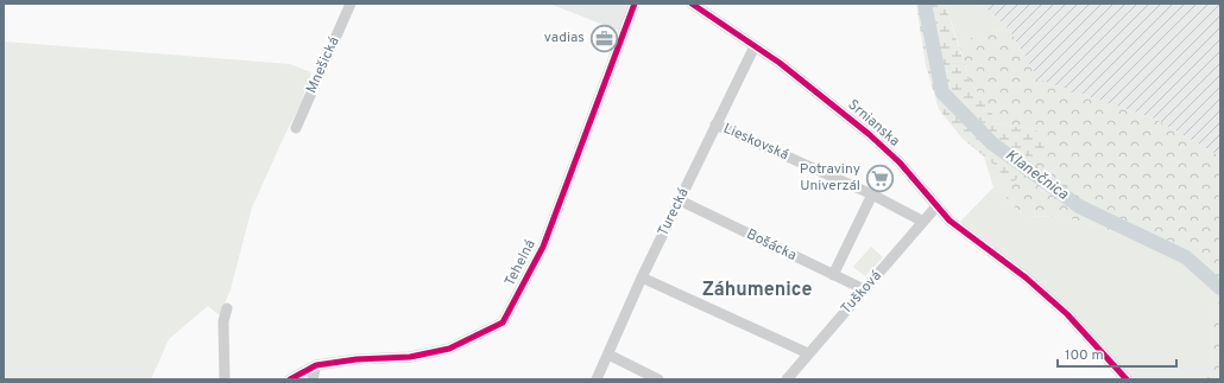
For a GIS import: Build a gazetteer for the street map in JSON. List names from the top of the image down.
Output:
{
  "streets": {
    "street": [
      "Mnešická",
      "Srnianska",
      "Lieskovská",
      "Turecká",
      "Bošácka",
      "Tehelná",
      "Tušková"
    ]
  },
  "crossings": [
    ["Srnianska", "Turecká"],
    ["Srnianska", "Tušková"],
    ["Lieskovská", "Turecká"],
    ["Lieskovská", "Tušková"],
    ["Turecká", "Bošácka"],
    ["Bošácka", "Tušková"]
  ],
  "districts": ["Záhumenice"],
  "water": ["Klanečnica"],
  "places": {
    "office": ["vadias"],
    "supermarket": ["Potraviny Univerzál"]
  },
  "scale_bar": "100 m"
}
